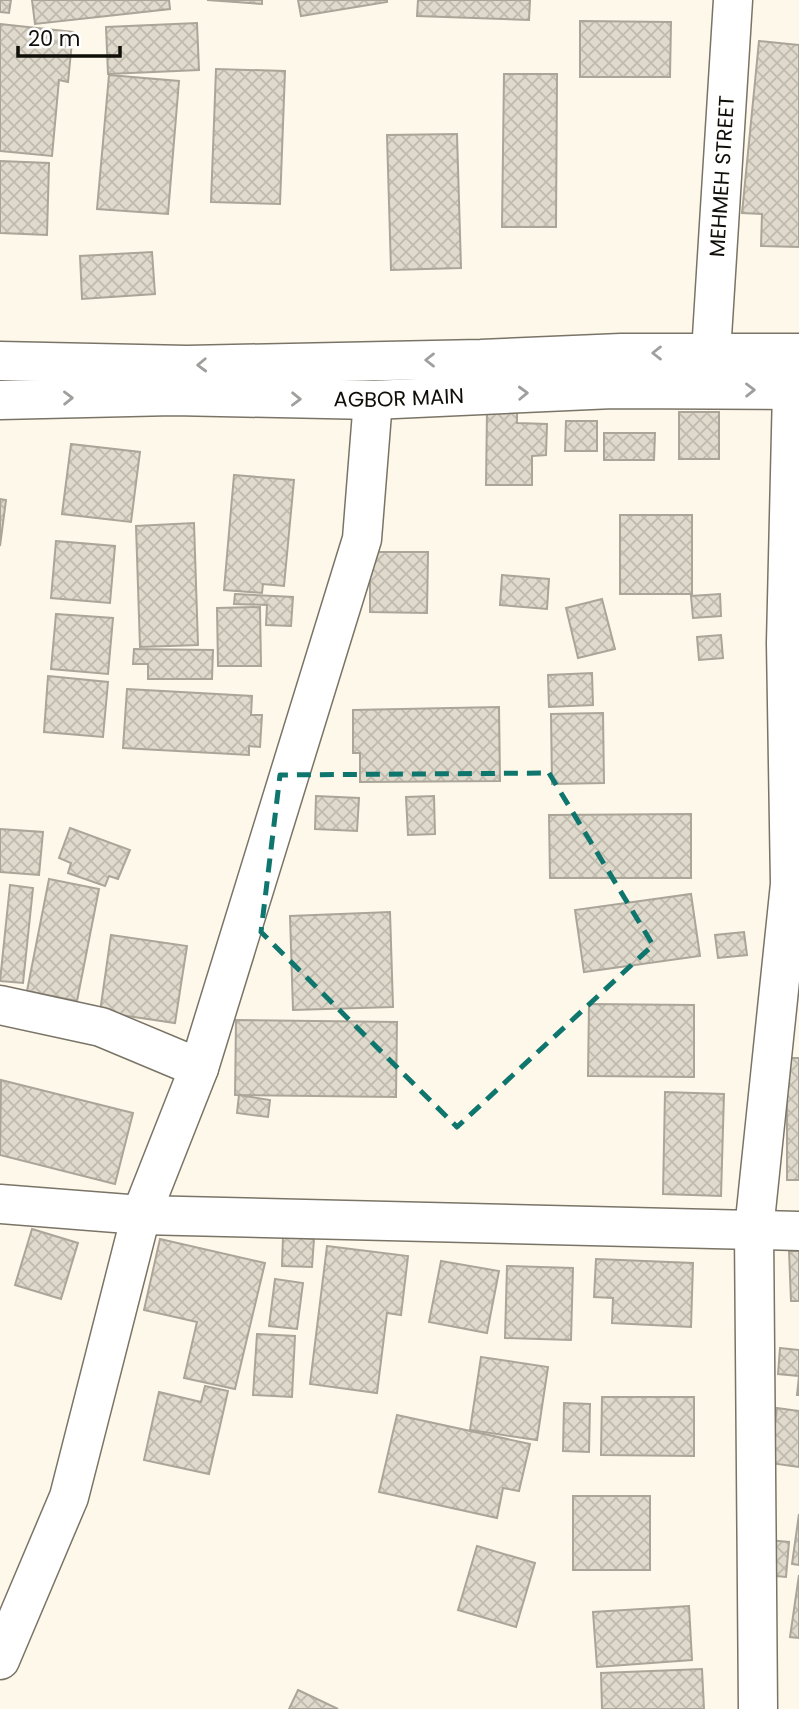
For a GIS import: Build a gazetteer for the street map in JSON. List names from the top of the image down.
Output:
{
  "streets": {
    "street": ["MEHMEH STREET", "AGBOR MAIN"]
  },
  "crossings": [
    ["MEHMEH STREET", "AGBOR MAIN"]
  ],
  "scale_bar": "20 m"
}
